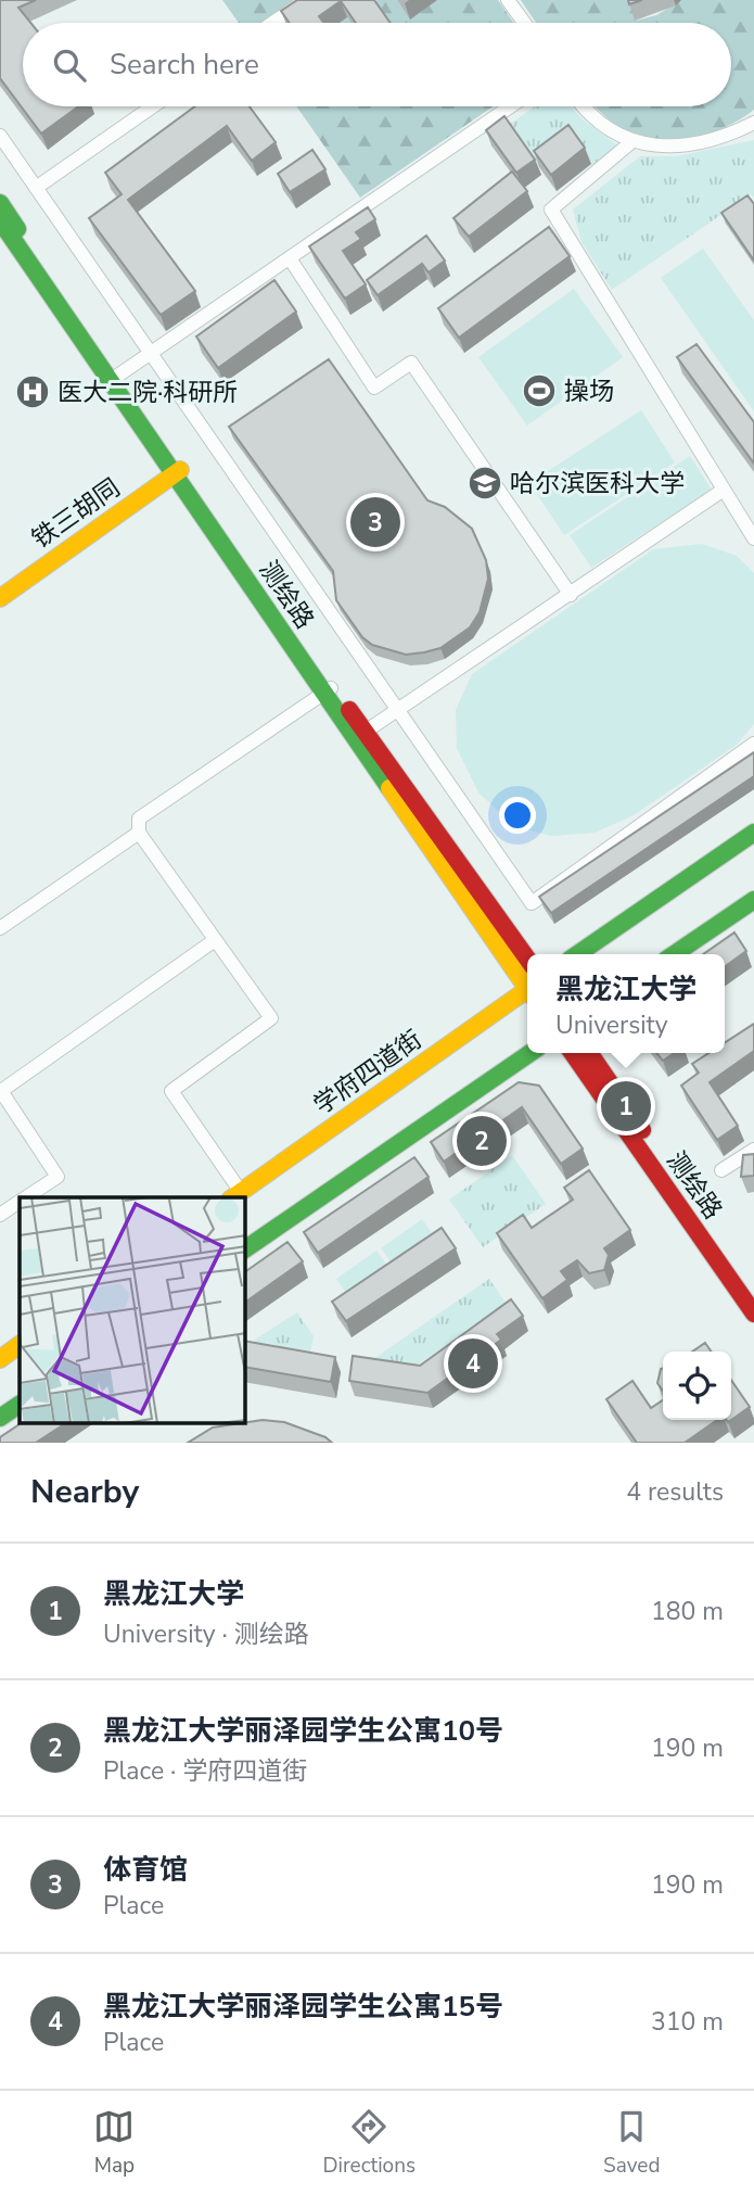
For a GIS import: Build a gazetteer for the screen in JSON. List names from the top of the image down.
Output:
{
  "streets": {
    "main road": ["铁三胡同", "测绘路", "学府四道街"]
  },
  "crossings": [
    ["铁三胡同", "测绘路"]
  ],
  "places": {
    "sports": ["操场"],
    "hospital": ["医大二院·科研所"],
    "school or university": ["哈尔滨医科大学"]
  },
  "page": {
    "search": "Search here",
    "pins": [
      "3",
      "1",
      "2",
      "4"
    ],
    "popup": ["黑龙江大学", "University"],
    "heading": ["Nearby", "4 results"],
    "list": [
      {
        "mark": "1",
        "name": "黑龙江大学",
        "note": "University · 测绘路",
        "value": "180 m"
      },
      {
        "mark": "2",
        "name": "黑龙江大学丽泽园学生公寓10号",
        "note": "Place · 学府四道街",
        "value": "190 m"
      },
      {
        "mark": "3",
        "name": "体育馆",
        "note": "Place",
        "value": "190 m"
      },
      {
        "mark": "4",
        "name": "黑龙江大学丽泽园学生公寓15号",
        "note": "Place",
        "value": "310 m"
      }
    ],
    "nav": ["Map", "Directions", "Saved"]
  }
}
